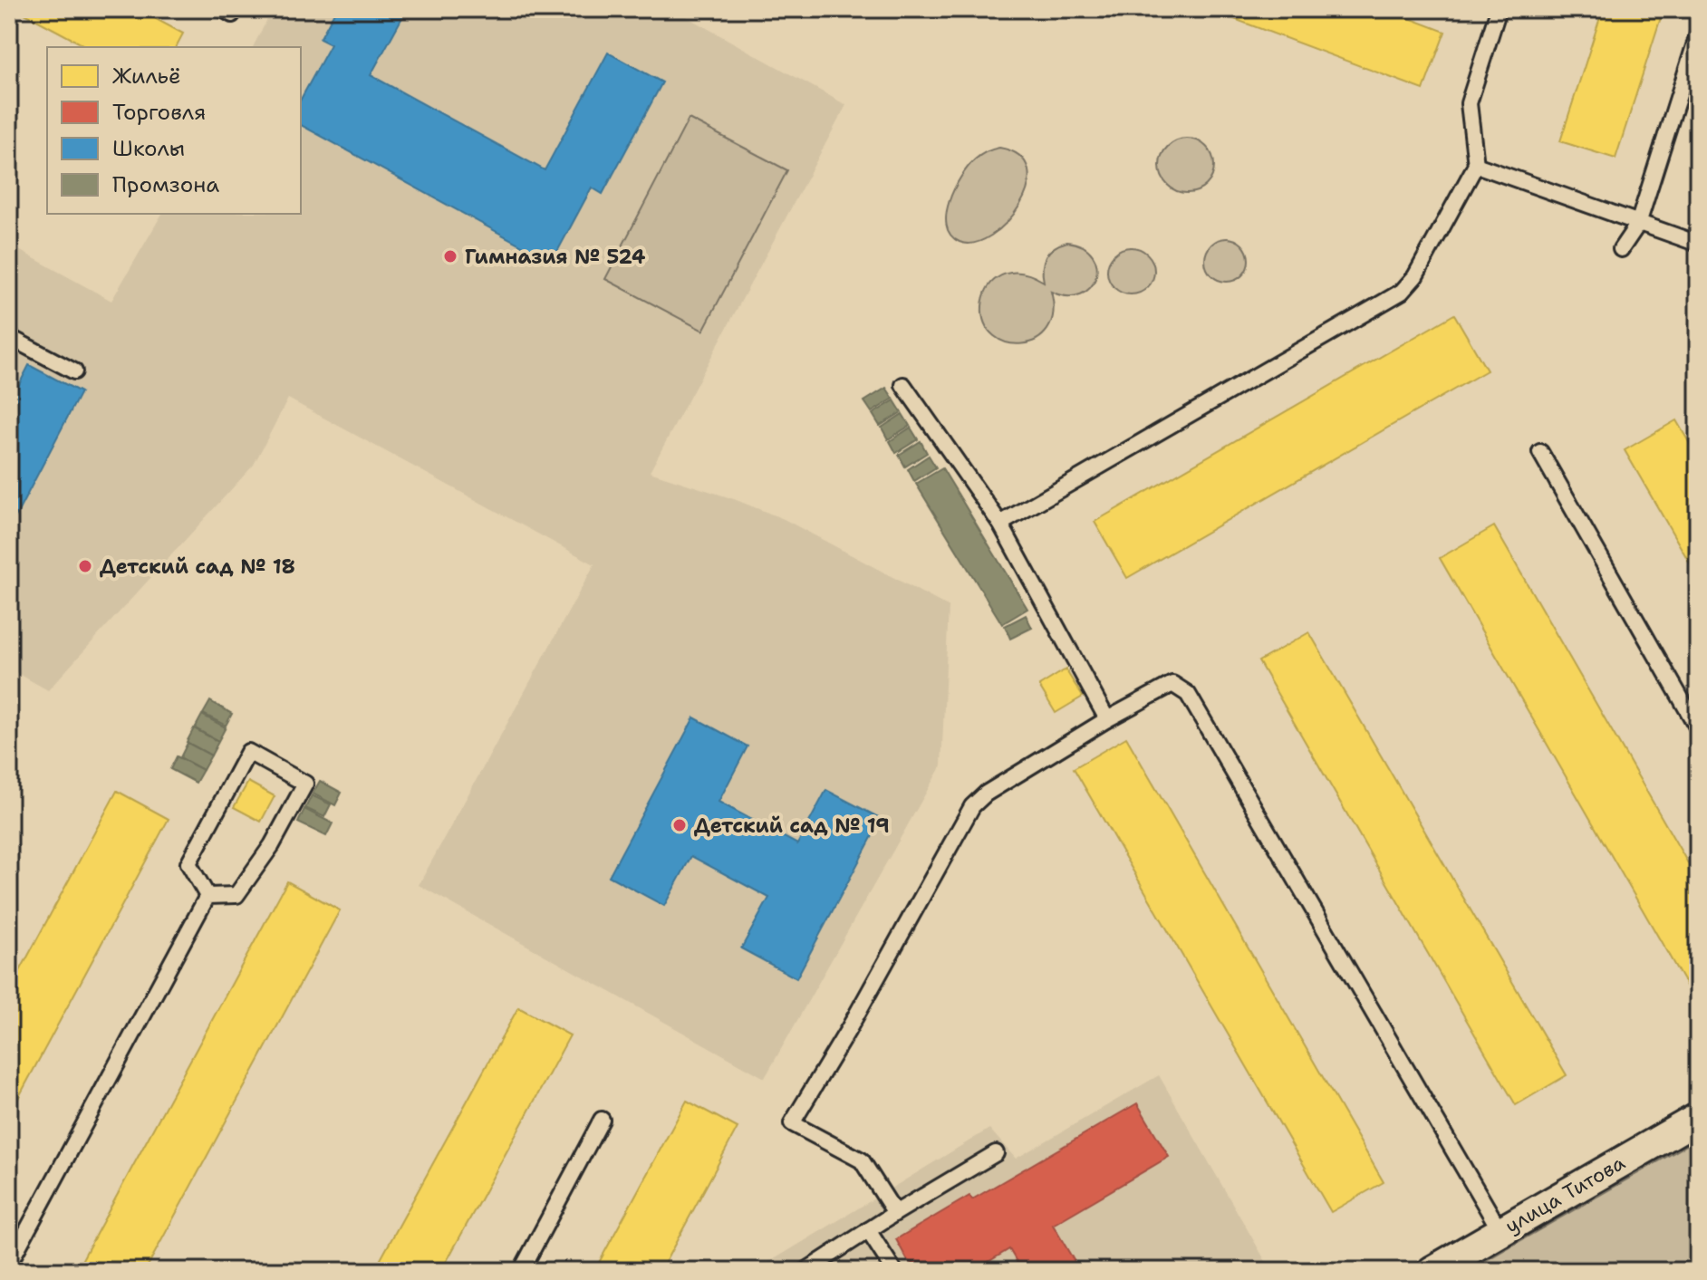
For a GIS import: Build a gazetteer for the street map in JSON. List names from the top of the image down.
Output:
{
  "streets": {
    "street": ["улица Титова"]
  },
  "places": ["Гимназия № 524", "Детский сад № 18", "Детский сад № 19"],
  "legend": [
    "Жильё",
    "Торговля",
    "Школы",
    "Промзона"
  ]
}
